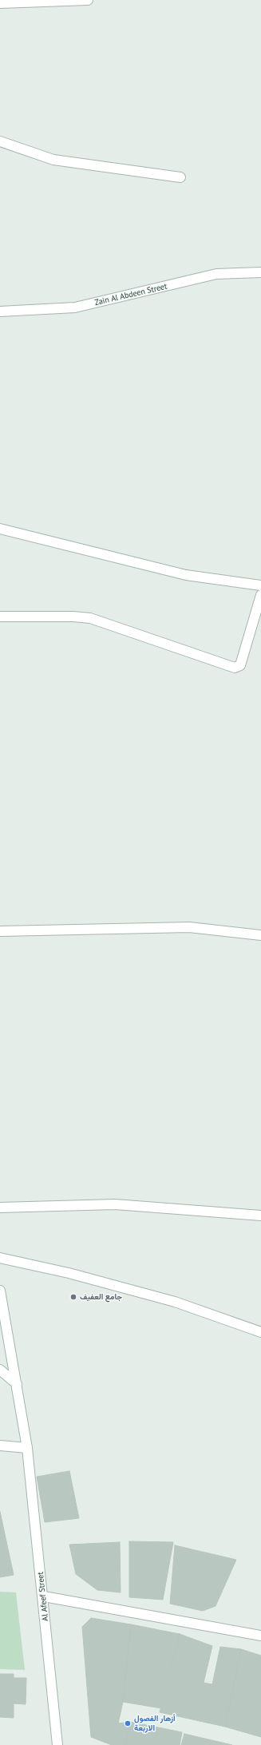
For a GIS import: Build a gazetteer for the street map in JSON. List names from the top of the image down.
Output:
{
  "streets": {
    "street": ["Zain Al Abdeen Street", "Al Afeef Street"]
  },
  "places": ["جامع العفيف", "أزهار الفصول الاربعة"]
}
